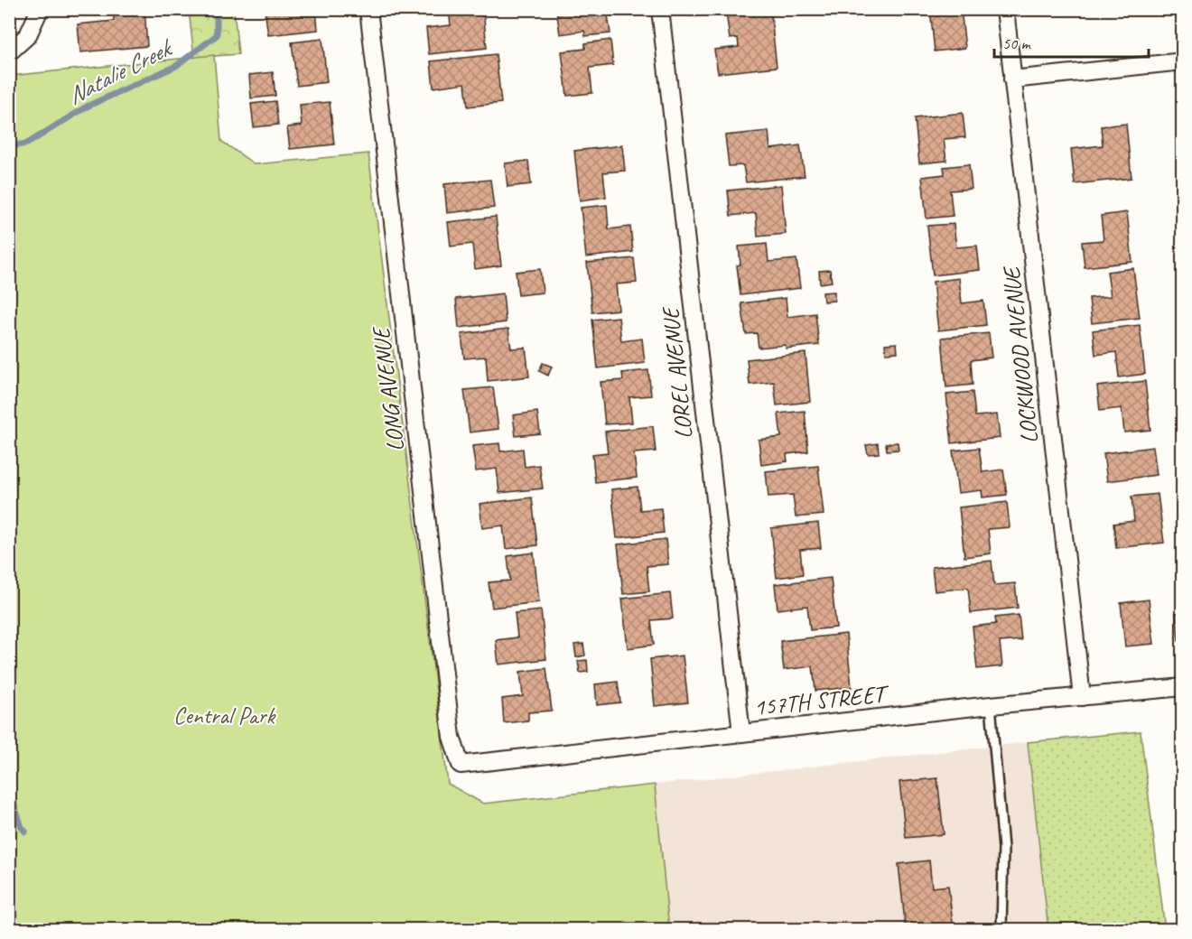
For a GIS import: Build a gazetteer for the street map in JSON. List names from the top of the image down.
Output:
{
  "streets": {
    "street": [
      "LOCKWOOD AVENUE",
      "LOREL AVENUE",
      "LONG AVENUE",
      "157TH STREET"
    ]
  },
  "crossings": [
    ["LOCKWOOD AVENUE", "157TH STREET"],
    ["LOREL AVENUE", "157TH STREET"],
    ["LONG AVENUE", "157TH STREET"]
  ],
  "water": ["Natalie Creek"],
  "parks": ["Central Park"],
  "scale_bar": "50 m"
}
